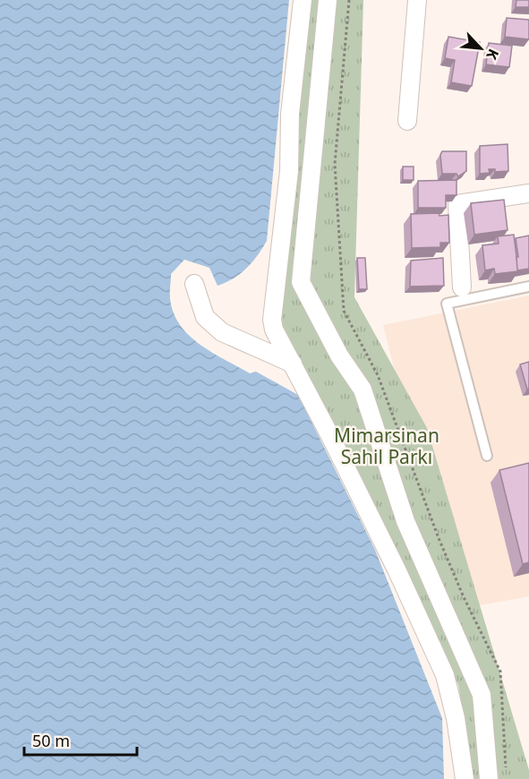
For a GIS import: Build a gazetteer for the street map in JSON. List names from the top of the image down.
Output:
{
  "parks": ["Mimarsinan Sahil Parkı"],
  "scale_bar": "50 m",
  "north": "bottom right"
}
